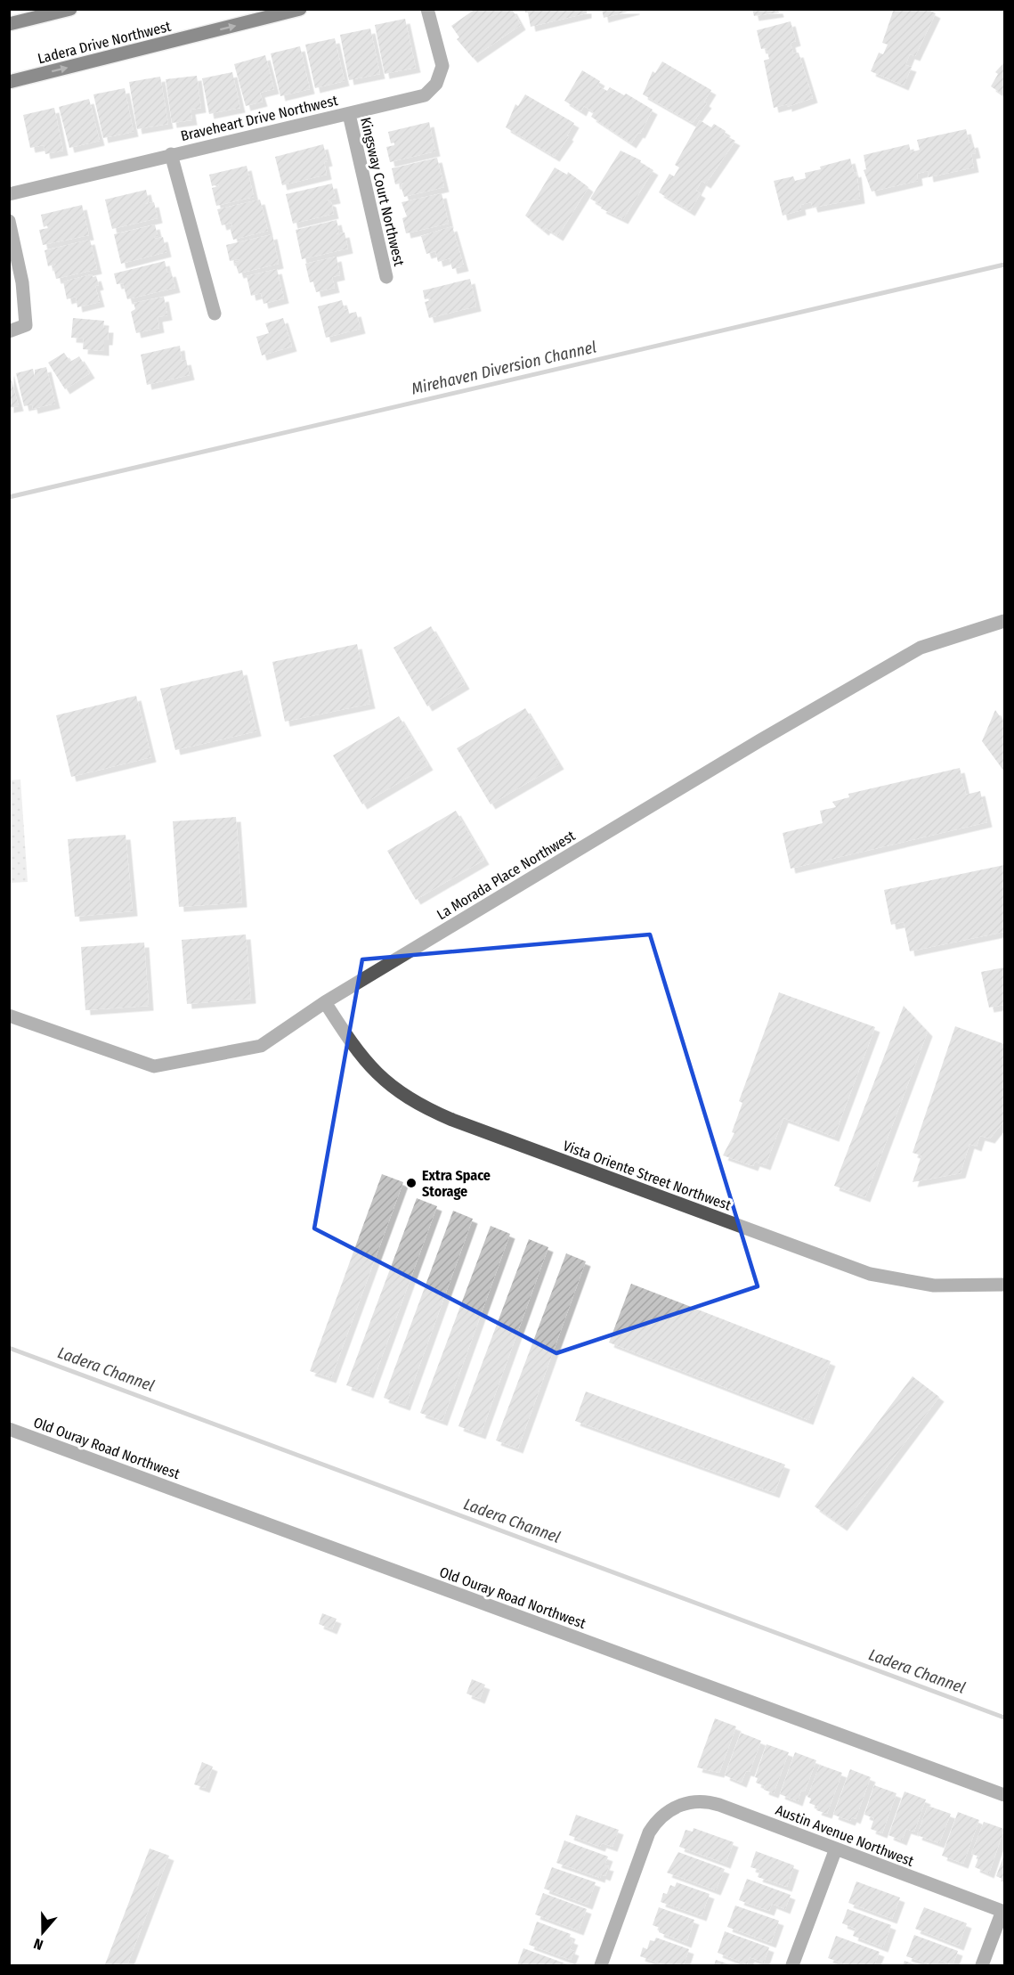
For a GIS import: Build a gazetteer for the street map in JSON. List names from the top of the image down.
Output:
{
  "streets": {
    "main road": ["Ladera Drive Northwest"],
    "street": [
      "Braveheart Drive Northwest",
      "Kingsway Court Northwest",
      "La Morada Place Northwest",
      "Vista Oriente Street Northwest",
      "Old Ouray Road Northwest",
      "Austin Avenue Northwest"
    ]
  },
  "crossings": [
    ["Braveheart Drive Northwest", "Kingsway Court Northwest"],
    ["La Morada Place Northwest", "Vista Oriente Street Northwest"]
  ],
  "one_way": ["Ladera Drive Northwest"],
  "water": ["Mirehaven Diversion Channel", "Ladera Channel"],
  "places": ["Extra Space Storage"],
  "north": "bottom"
}
